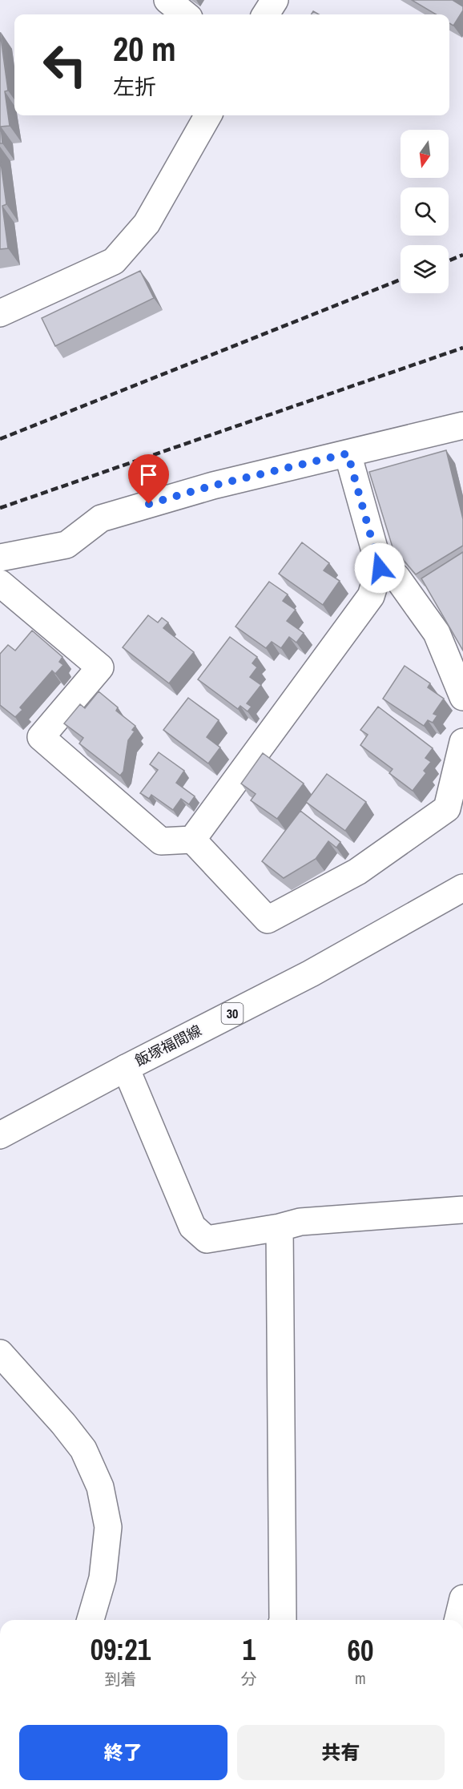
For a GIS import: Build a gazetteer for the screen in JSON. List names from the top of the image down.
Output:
{
  "streets": {
    "street": ["30", "飯塚福間線"]
  },
  "north": "bottom",
  "page": {
    "turn": ["20 m", "左折"],
    "eta": [
      "09:21",
      "到着",
      "1",
      "分",
      "60",
      "m"
    ],
    "buttons": ["終了", "共有"]
  }
}
